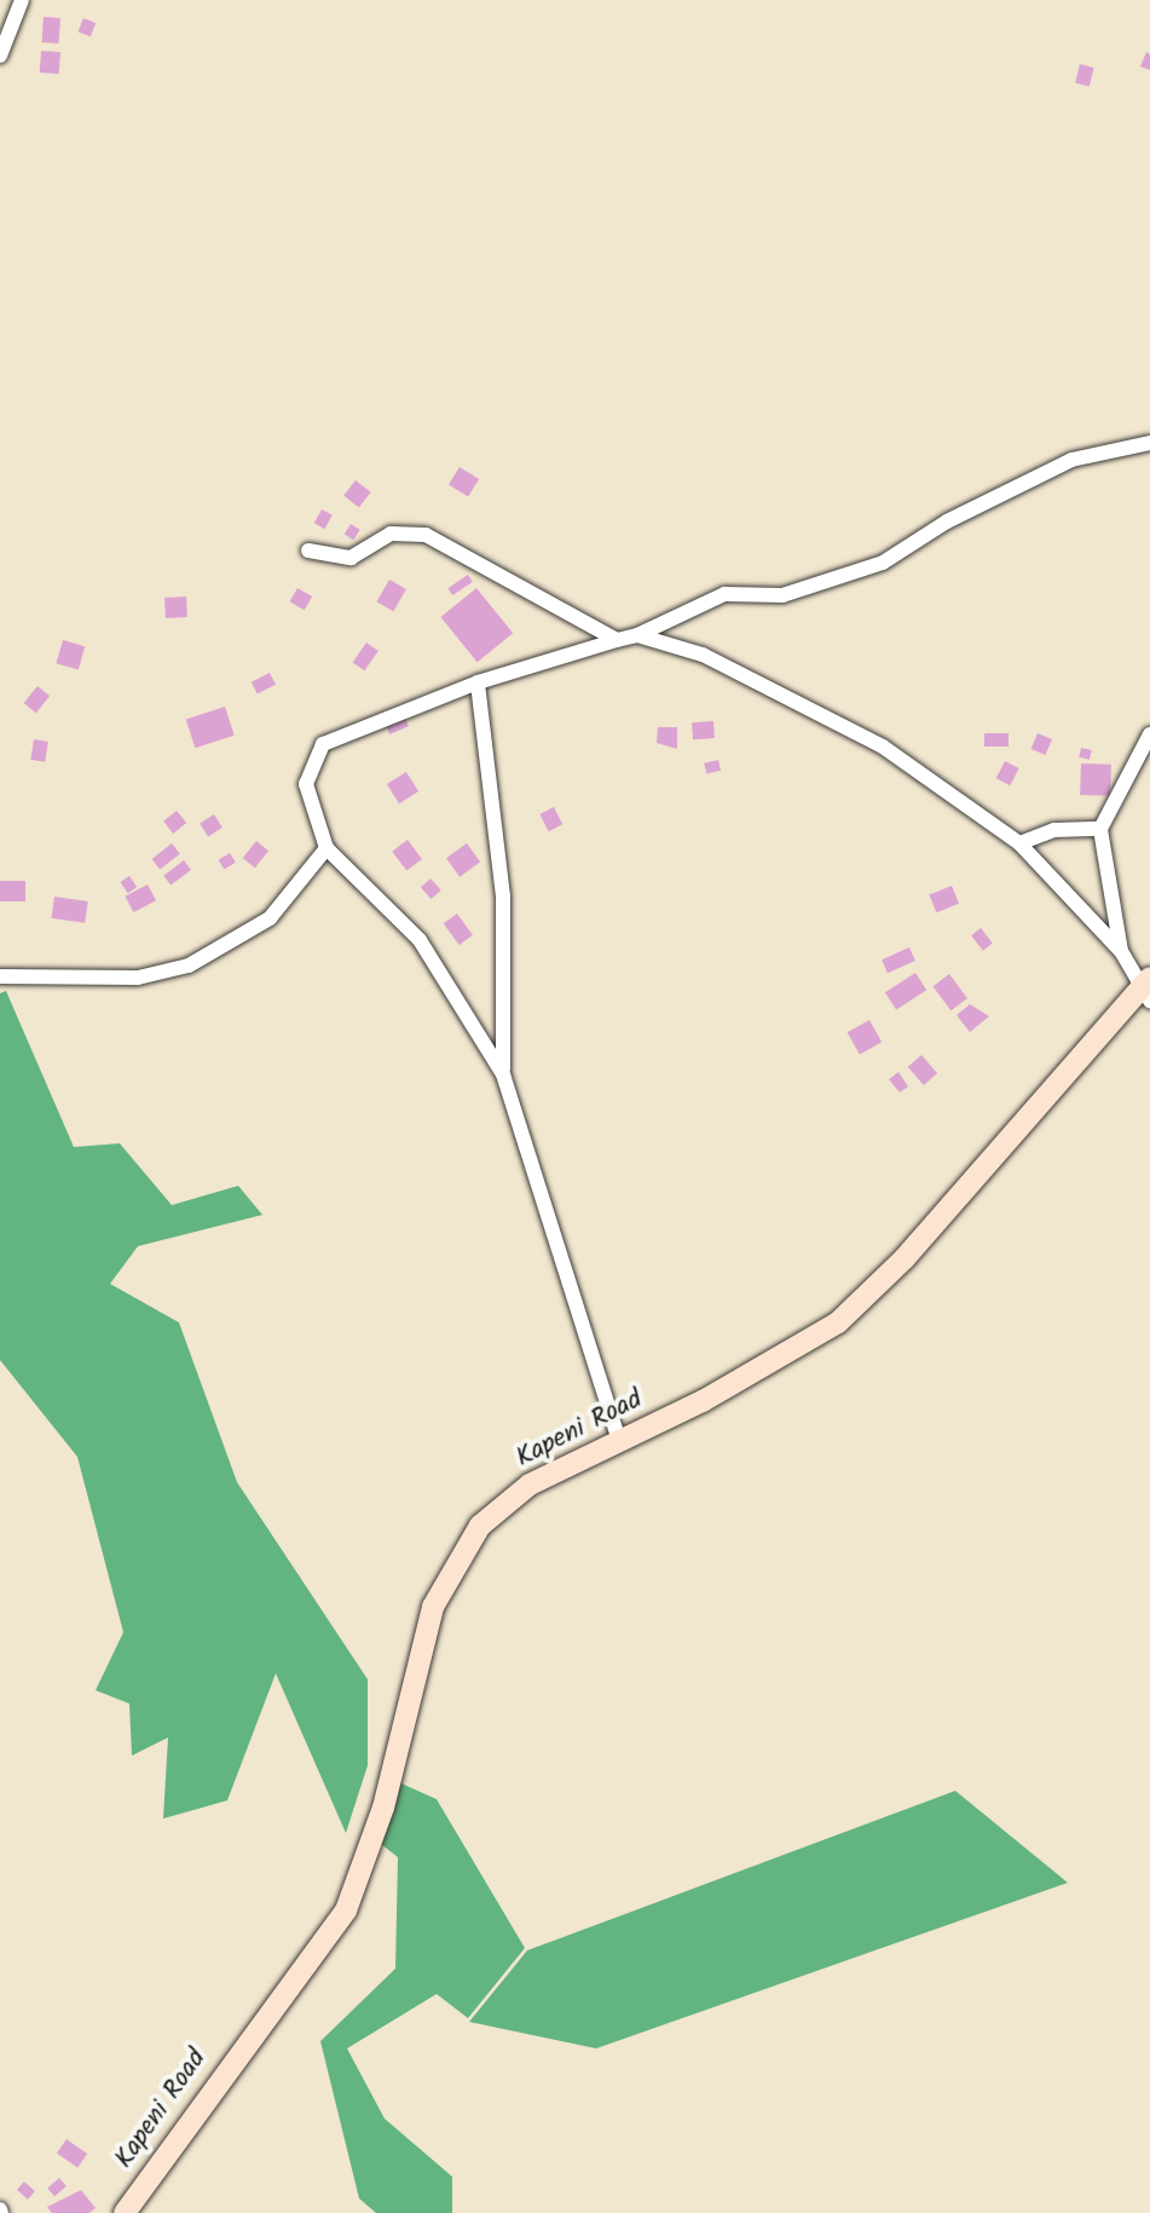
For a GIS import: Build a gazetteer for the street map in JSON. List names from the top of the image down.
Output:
{
  "streets": {
    "main road": ["Kapeni Road"]
  }
}
